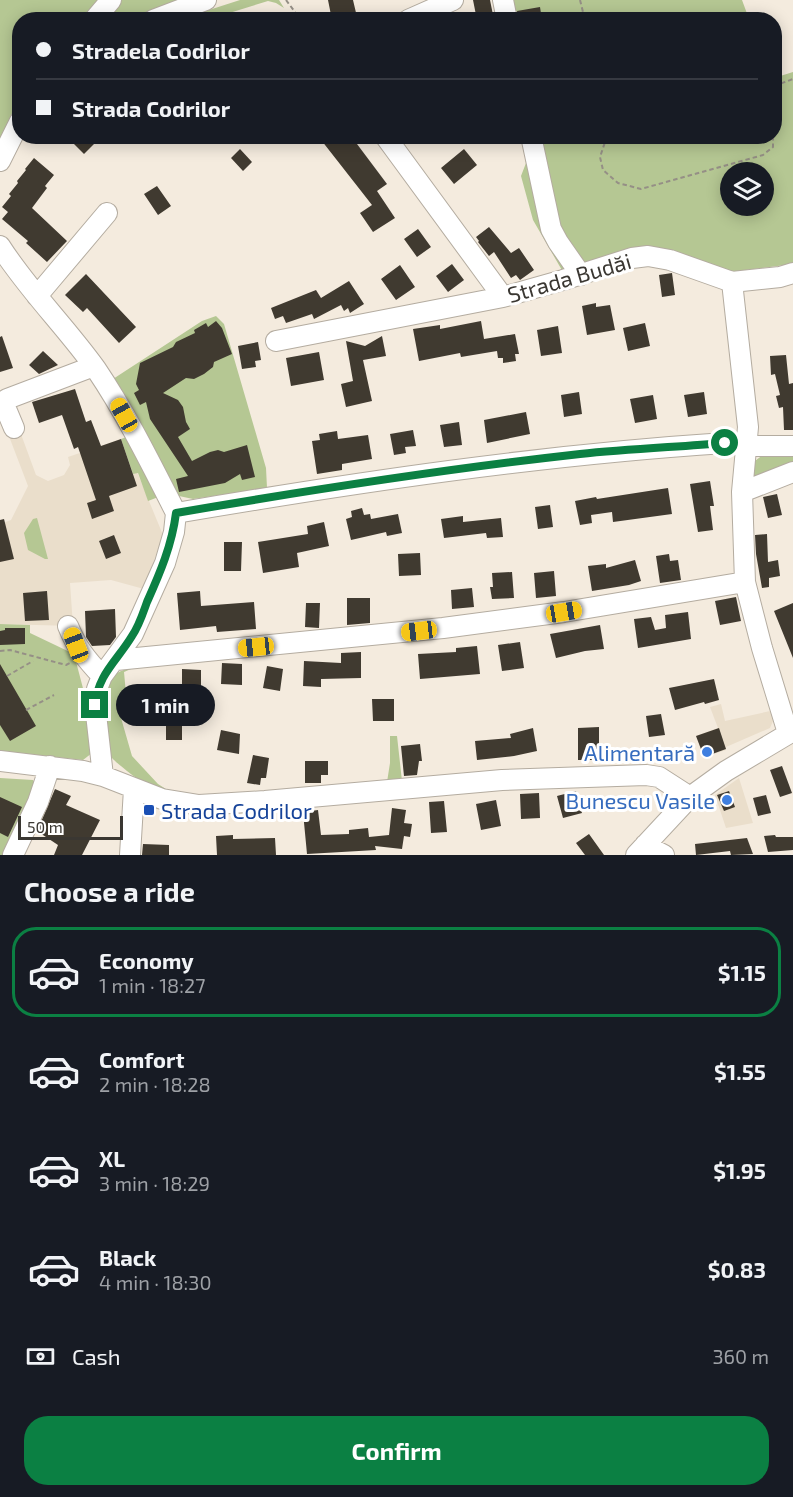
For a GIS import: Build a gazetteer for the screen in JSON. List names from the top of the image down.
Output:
{
  "streets": {
    "street": ["Strada Budăi"]
  },
  "places": {
    "other": ["Alimentară", "Bunescu Vasile"],
    "transit": ["Strada Codrilor"]
  },
  "scale_bar": "50 m",
  "page": {
    "banner": ["Stradela Codrilor", "Strada Codrilor"],
    "bubble": "1 min",
    "scale": "50 m",
    "heading": "Choose a ride",
    "list": [
      {
        "name": "Economy",
        "note": "1 min · 18:27",
        "value": "$1.15"
      },
      {
        "name": "Comfort",
        "note": "2 min · 18:28",
        "value": "$1.55"
      },
      {
        "name": "XL",
        "note": "3 min · 18:29",
        "value": "$1.95"
      },
      {
        "name": "Black",
        "note": "4 min · 18:30",
        "value": "$0.83"
      }
    ],
    "pay": ["Cash", "360 m"],
    "buttons": "Confirm"
  }
}
